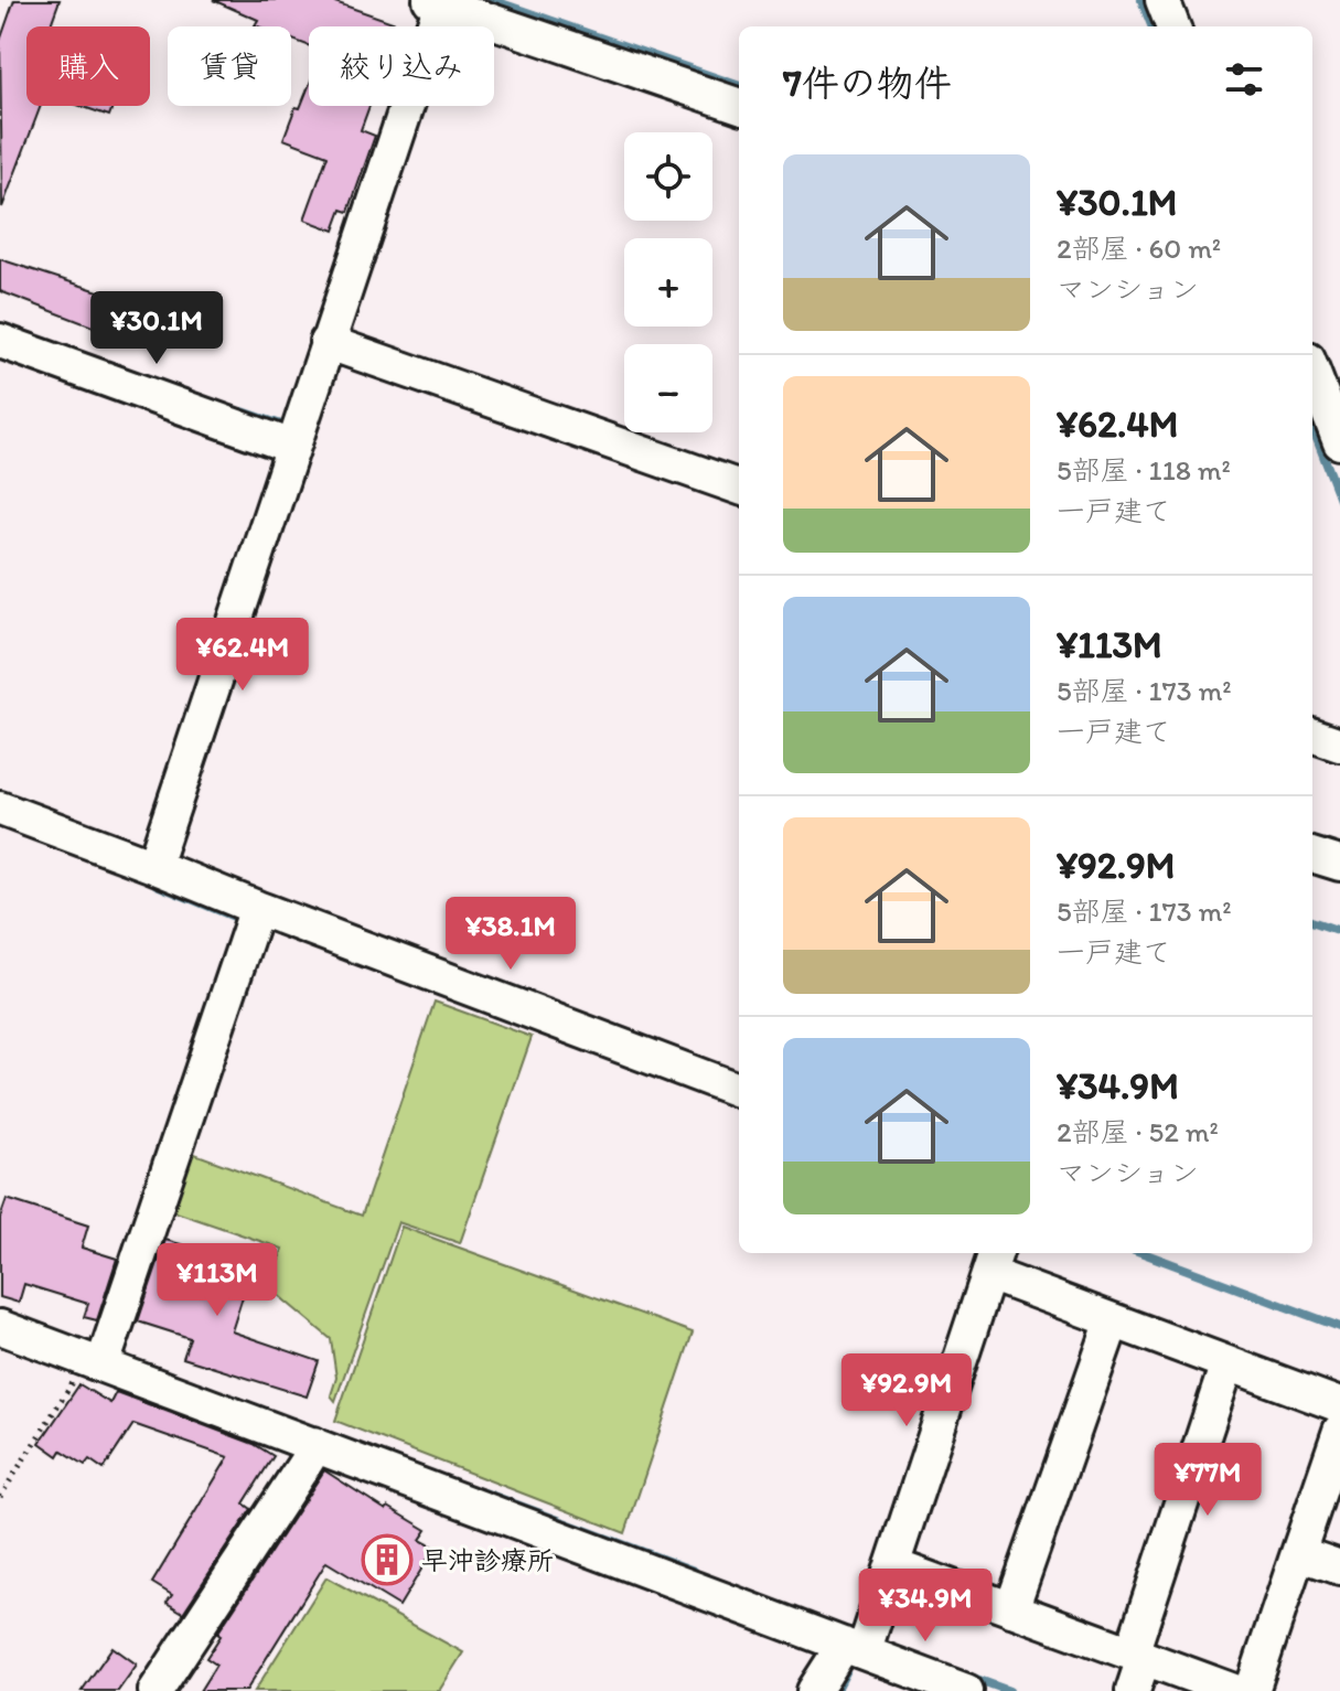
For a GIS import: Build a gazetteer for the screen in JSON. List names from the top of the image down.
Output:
{
  "places": {
    "building": ["早沖診療所"]
  },
  "page": {
    "chip": ["購入", "賃貸", "絞り込み"],
    "heading": "7件の物件",
    "map_buttons": ["+", "−"],
    "list": [
      {
        "name": "¥30.1M",
        "note": "2部屋 · 60 m² · マンション"
      },
      {
        "name": "¥62.4M",
        "note": "5部屋 · 118 m² · 一戸建て"
      },
      {
        "name": "¥113M",
        "note": "5部屋 · 173 m² · 一戸建て"
      },
      {
        "name": "¥92.9M",
        "note": "5部屋 · 173 m² · 一戸建て"
      },
      {
        "name": "¥34.9M",
        "note": "2部屋 · 52 m² · マンション"
      }
    ],
    "price": [
      "¥30.1M",
      "¥62.4M",
      "¥38.1M",
      "¥113M",
      "¥92.9M",
      "¥77M",
      "¥34.9M"
    ]
  }
}
